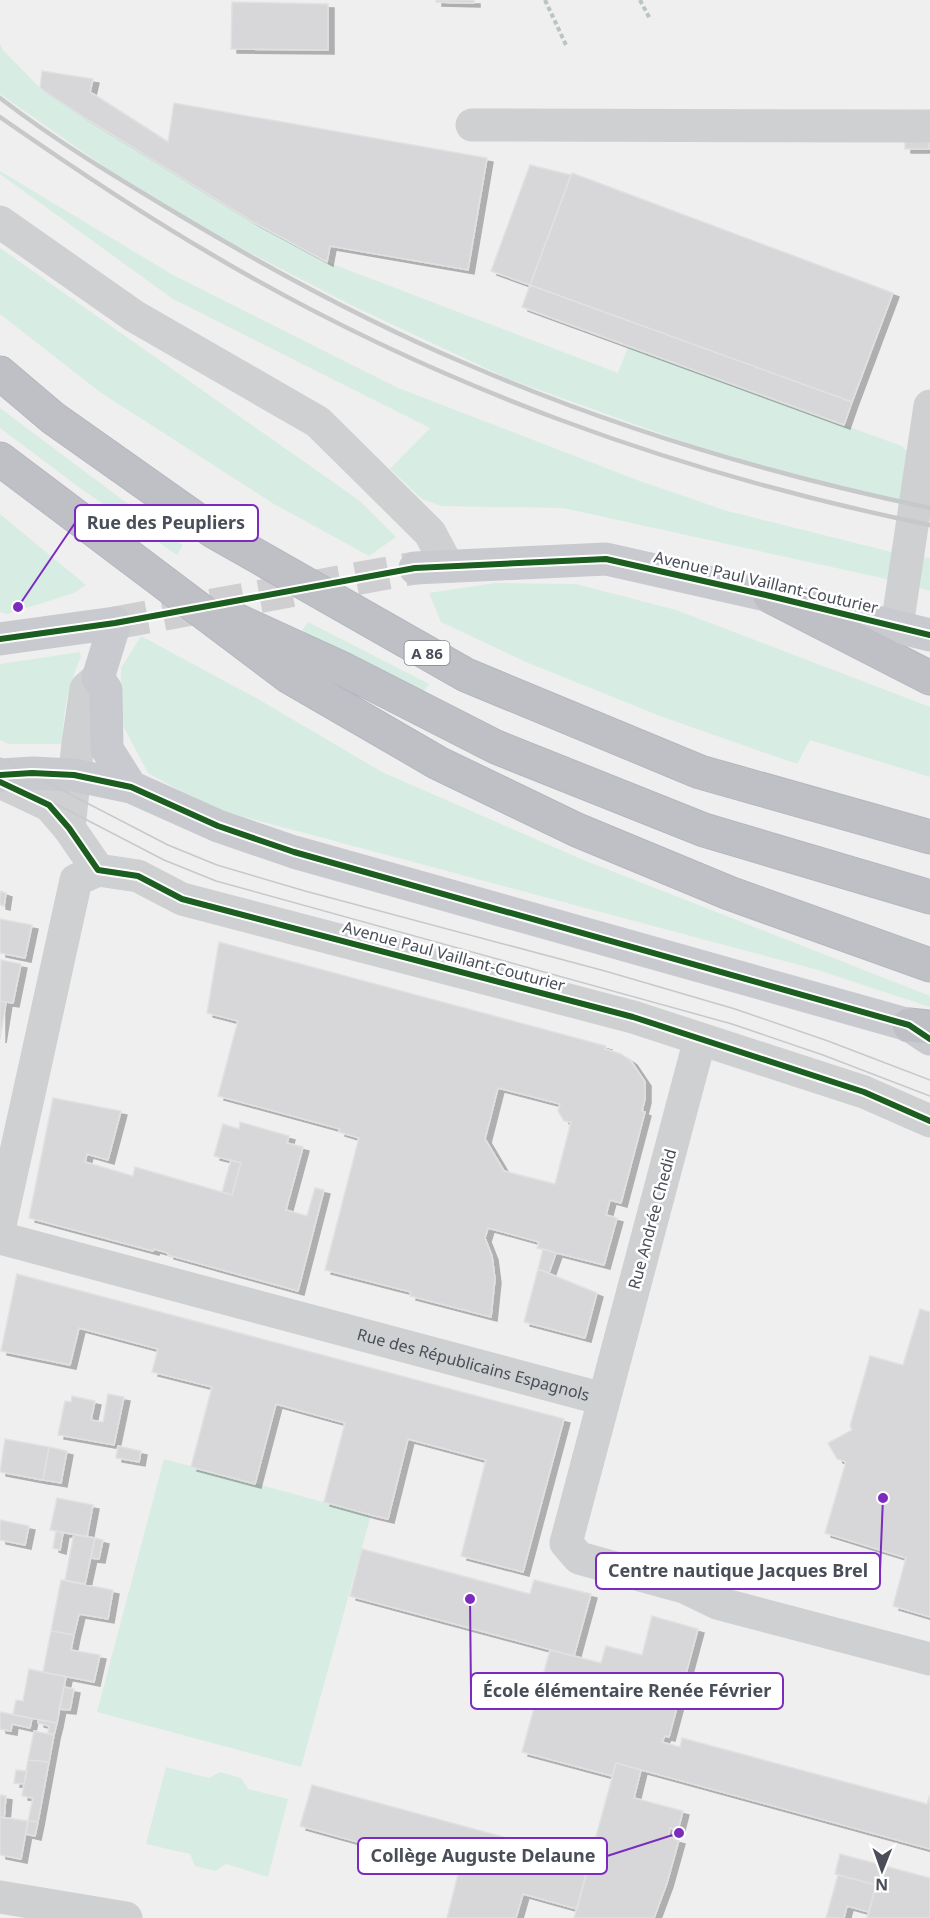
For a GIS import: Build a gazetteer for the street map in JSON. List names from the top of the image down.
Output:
{
  "streets": {
    "highway": ["A 86"],
    "main road": ["Avenue Paul Vaillant-Couturier"],
    "street": ["Rue Andrée Chedid", "Rue des Républicains Espagnols"]
  },
  "crossings": [
    ["Avenue Paul Vaillant-Couturier", "Rue Andrée Chedid"],
    ["Rue Andrée Chedid", "Rue des Républicains Espagnols"]
  ],
  "places": [
    "Rue des Peupliers",
    "Centre nautique Jacques Brel",
    "École élémentaire Renée Février",
    "Collège Auguste Delaune"
  ],
  "north": "bottom"
}
